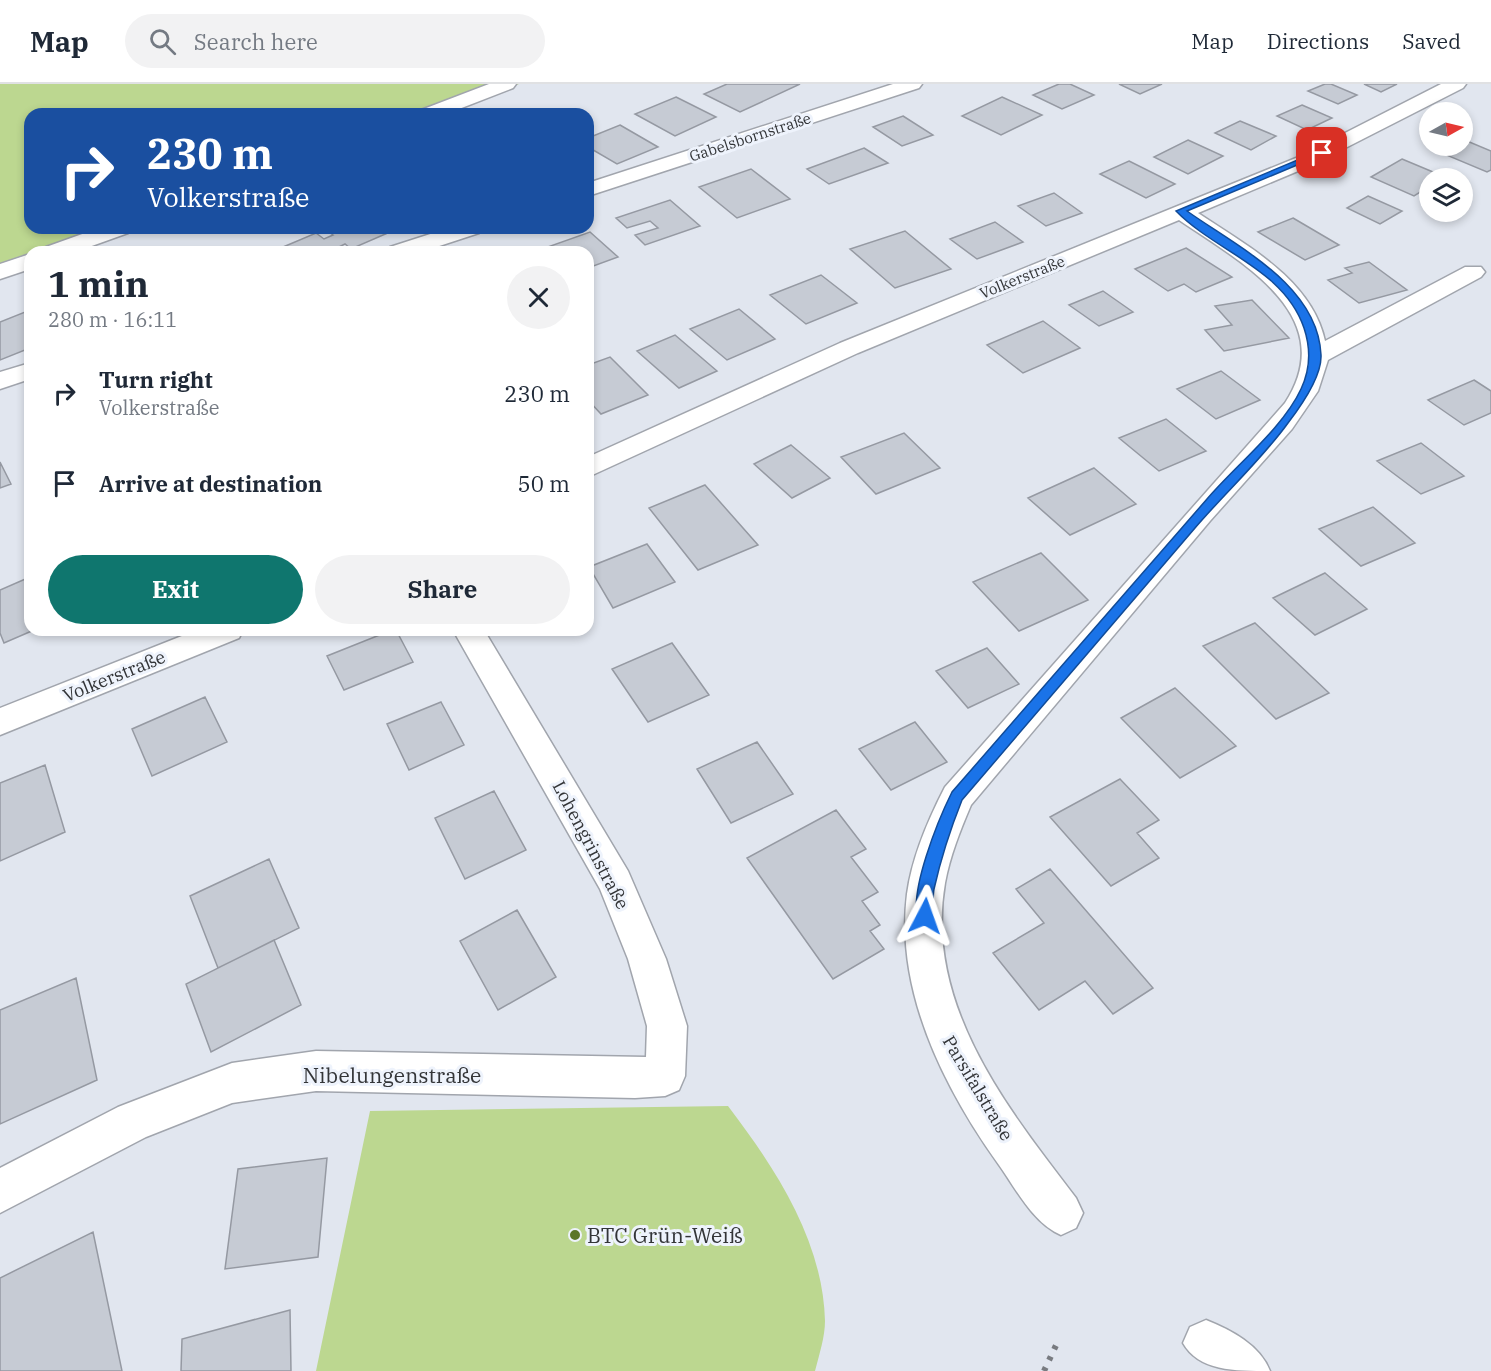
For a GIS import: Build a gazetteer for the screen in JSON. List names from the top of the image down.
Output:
{
  "streets": {
    "street": [
      "Gabelsbornstraße",
      "Volkerstraße",
      "Lohengrinstraße",
      "Nibelungenstraße",
      "Parsifalstraße"
    ]
  },
  "crossings": [
    ["Lohengrinstraße", "Nibelungenstraße"]
  ],
  "places": ["BTC Grün-Weiß"],
  "north": "right",
  "page": {
    "header": "Map",
    "search": "Search here",
    "nav": ["Map", "Directions", "Saved"],
    "turn": ["230 m", "Volkerstraße"],
    "heading": ["1 min", "280 m · 16:11"],
    "list": [
      {
        "name": "Turn right",
        "note": "Volkerstraße",
        "value": "230 m"
      },
      {
        "name": "Arrive at destination",
        "value": "50 m"
      }
    ],
    "buttons": ["Exit", "Share"]
  }
}
